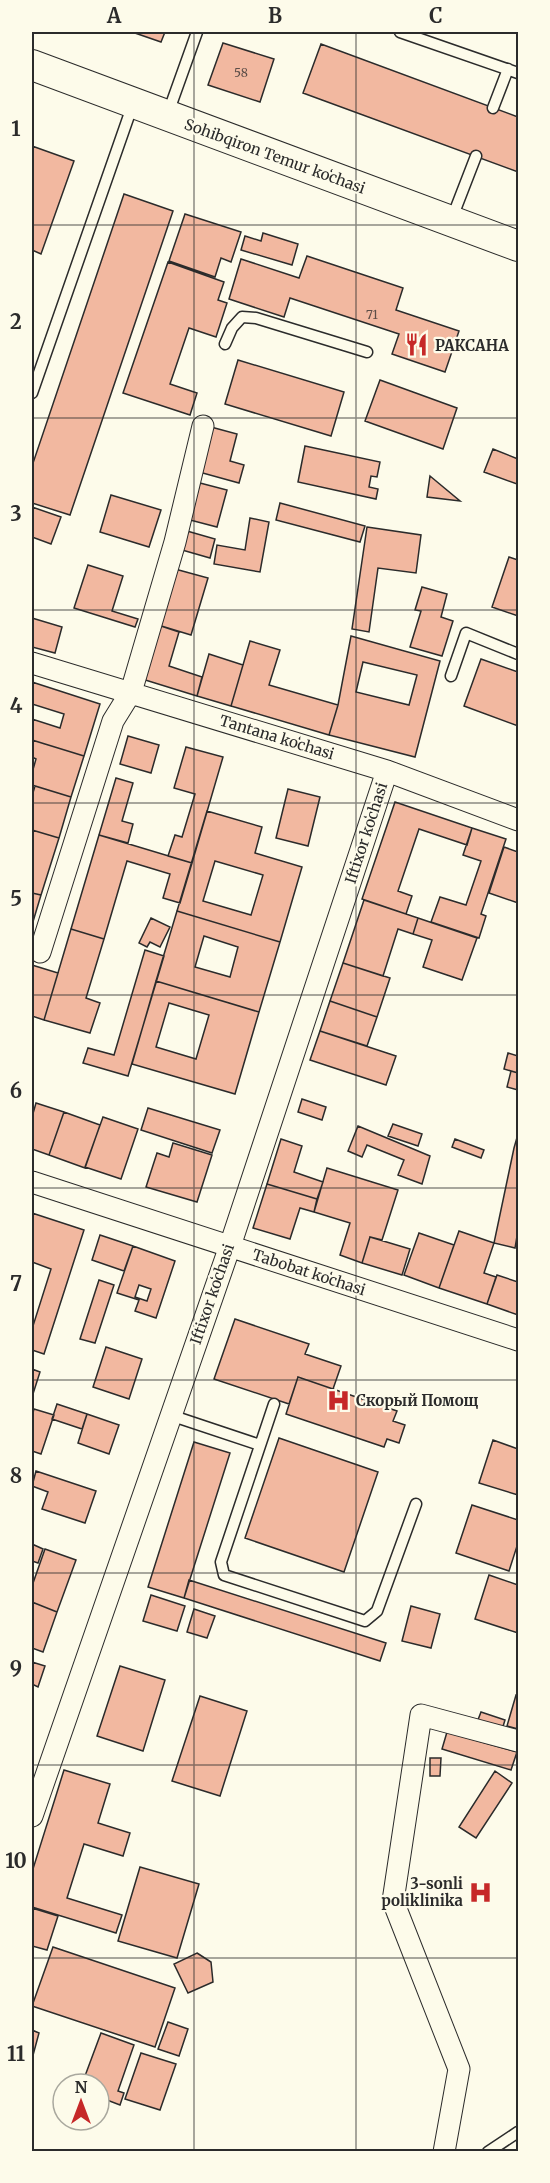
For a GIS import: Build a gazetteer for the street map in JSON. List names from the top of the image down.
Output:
{
  "streets": {
    "main road": ["Sohibqiron Temur koʻchasi"],
    "street": ["Tantana koʻchasi", "Iftixor koʻchasi", "Tabobat koʻchasi"]
  },
  "crossings": [
    ["Tantana koʻchasi", "Iftixor koʻchasi"],
    ["Iftixor koʻchasi", "Tabobat koʻchasi"]
  ],
  "places": {
    "restaurant": ["РАКСАНА"],
    "hospital": ["Скорый Помощ", "3-sonli poliklinika"]
  },
  "house_numbers": ["58", "71"],
  "north": "top",
  "grid": {
    "columns": ["A", "B", "C"],
    "rows": [
      "1",
      "2",
      "3",
      "4",
      "5",
      "6",
      "7",
      "8",
      "9",
      "10",
      "11"
    ]
  }
}
